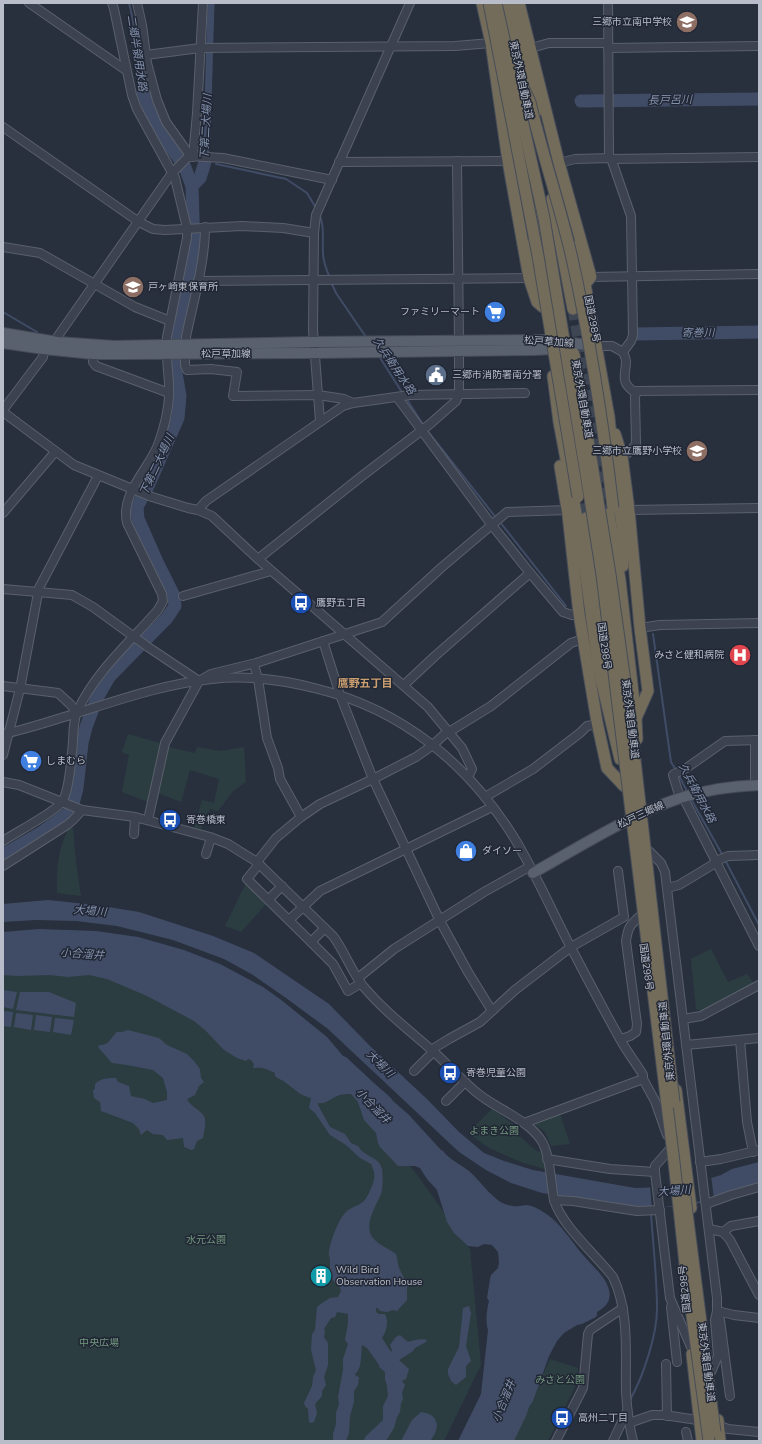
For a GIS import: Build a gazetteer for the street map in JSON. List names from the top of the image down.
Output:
{
  "streets": {
    "highway": ["東京外環自動車道", "国道298号"],
    "main road": ["松戸草加線", "松戸三郷線"]
  },
  "crossings": [
    ["国道298号", "松戸草加線"],
    ["国道298号", "松戸三郷線"]
  ],
  "districts": ["鷹野五丁目"],
  "water": [
    "二郷半領用水路",
    "長戸呂川",
    "下第二大場川",
    "寄巻川",
    "久兵衛用水路",
    "大場川",
    "小合溜井"
  ],
  "parks": [
    "よまき公園",
    "水元公園",
    "中央広場",
    "みさと公園"
  ],
  "places": {
    "school or university": ["三郷市立南中学校", "戸ヶ崎東保育所", "三郷市立鷹野小学校"],
    "supermarket": ["ファミリーマート", "しまむら"],
    "public building": ["三郷市消防署南分署"],
    "bus stop": [
      "鷹野五丁目",
      "寄巻橋東",
      "寄巻児童公園",
      "高州二丁目"
    ],
    "hospital": ["みさと健和病院"],
    "shop": ["ダイソー"],
    "building": ["Wild Bird Observation House"]
  }
}
